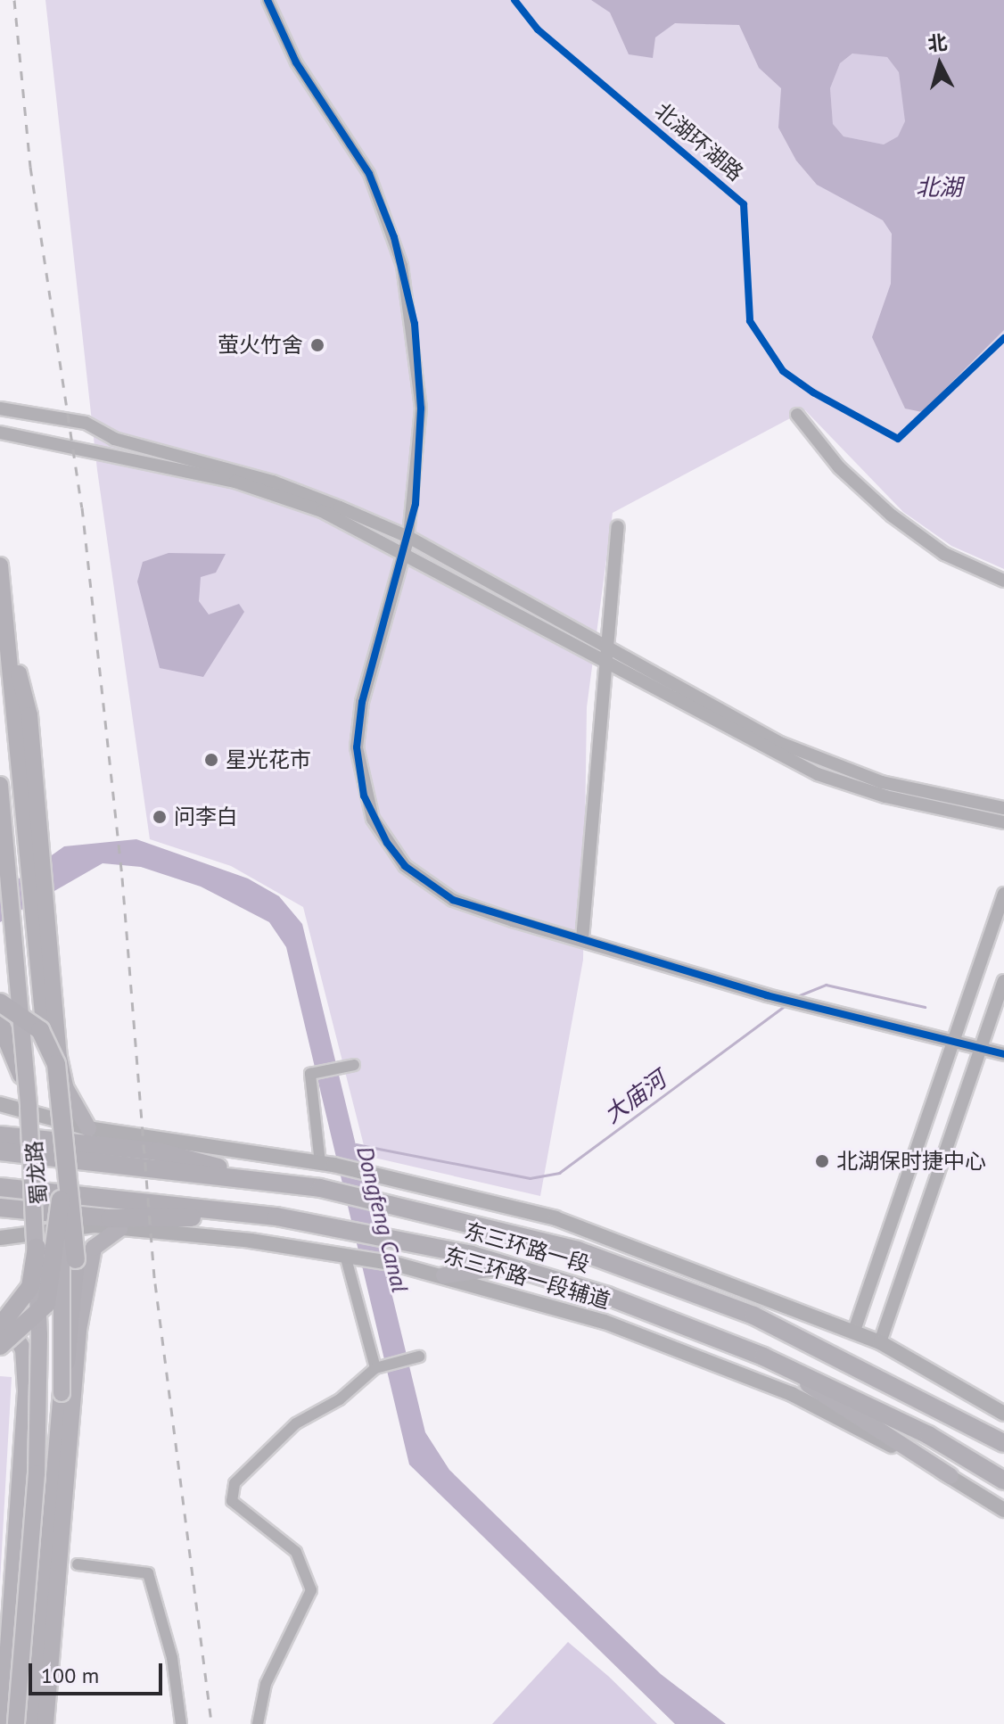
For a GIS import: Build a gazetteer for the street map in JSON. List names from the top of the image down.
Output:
{
  "streets": {
    "highway": ["东三环路一段"],
    "main road": ["蜀龙路", "东三环路一段辅道"],
    "cycle path": ["北湖环湖路"]
  },
  "water": ["北湖", "大庙河", "Dongfeng Canal"],
  "places": [
    "萤火竹舍",
    "星光花市",
    "问李白",
    "北湖保时捷中心"
  ],
  "scale_bar": "100 m",
  "north": "top"
}
